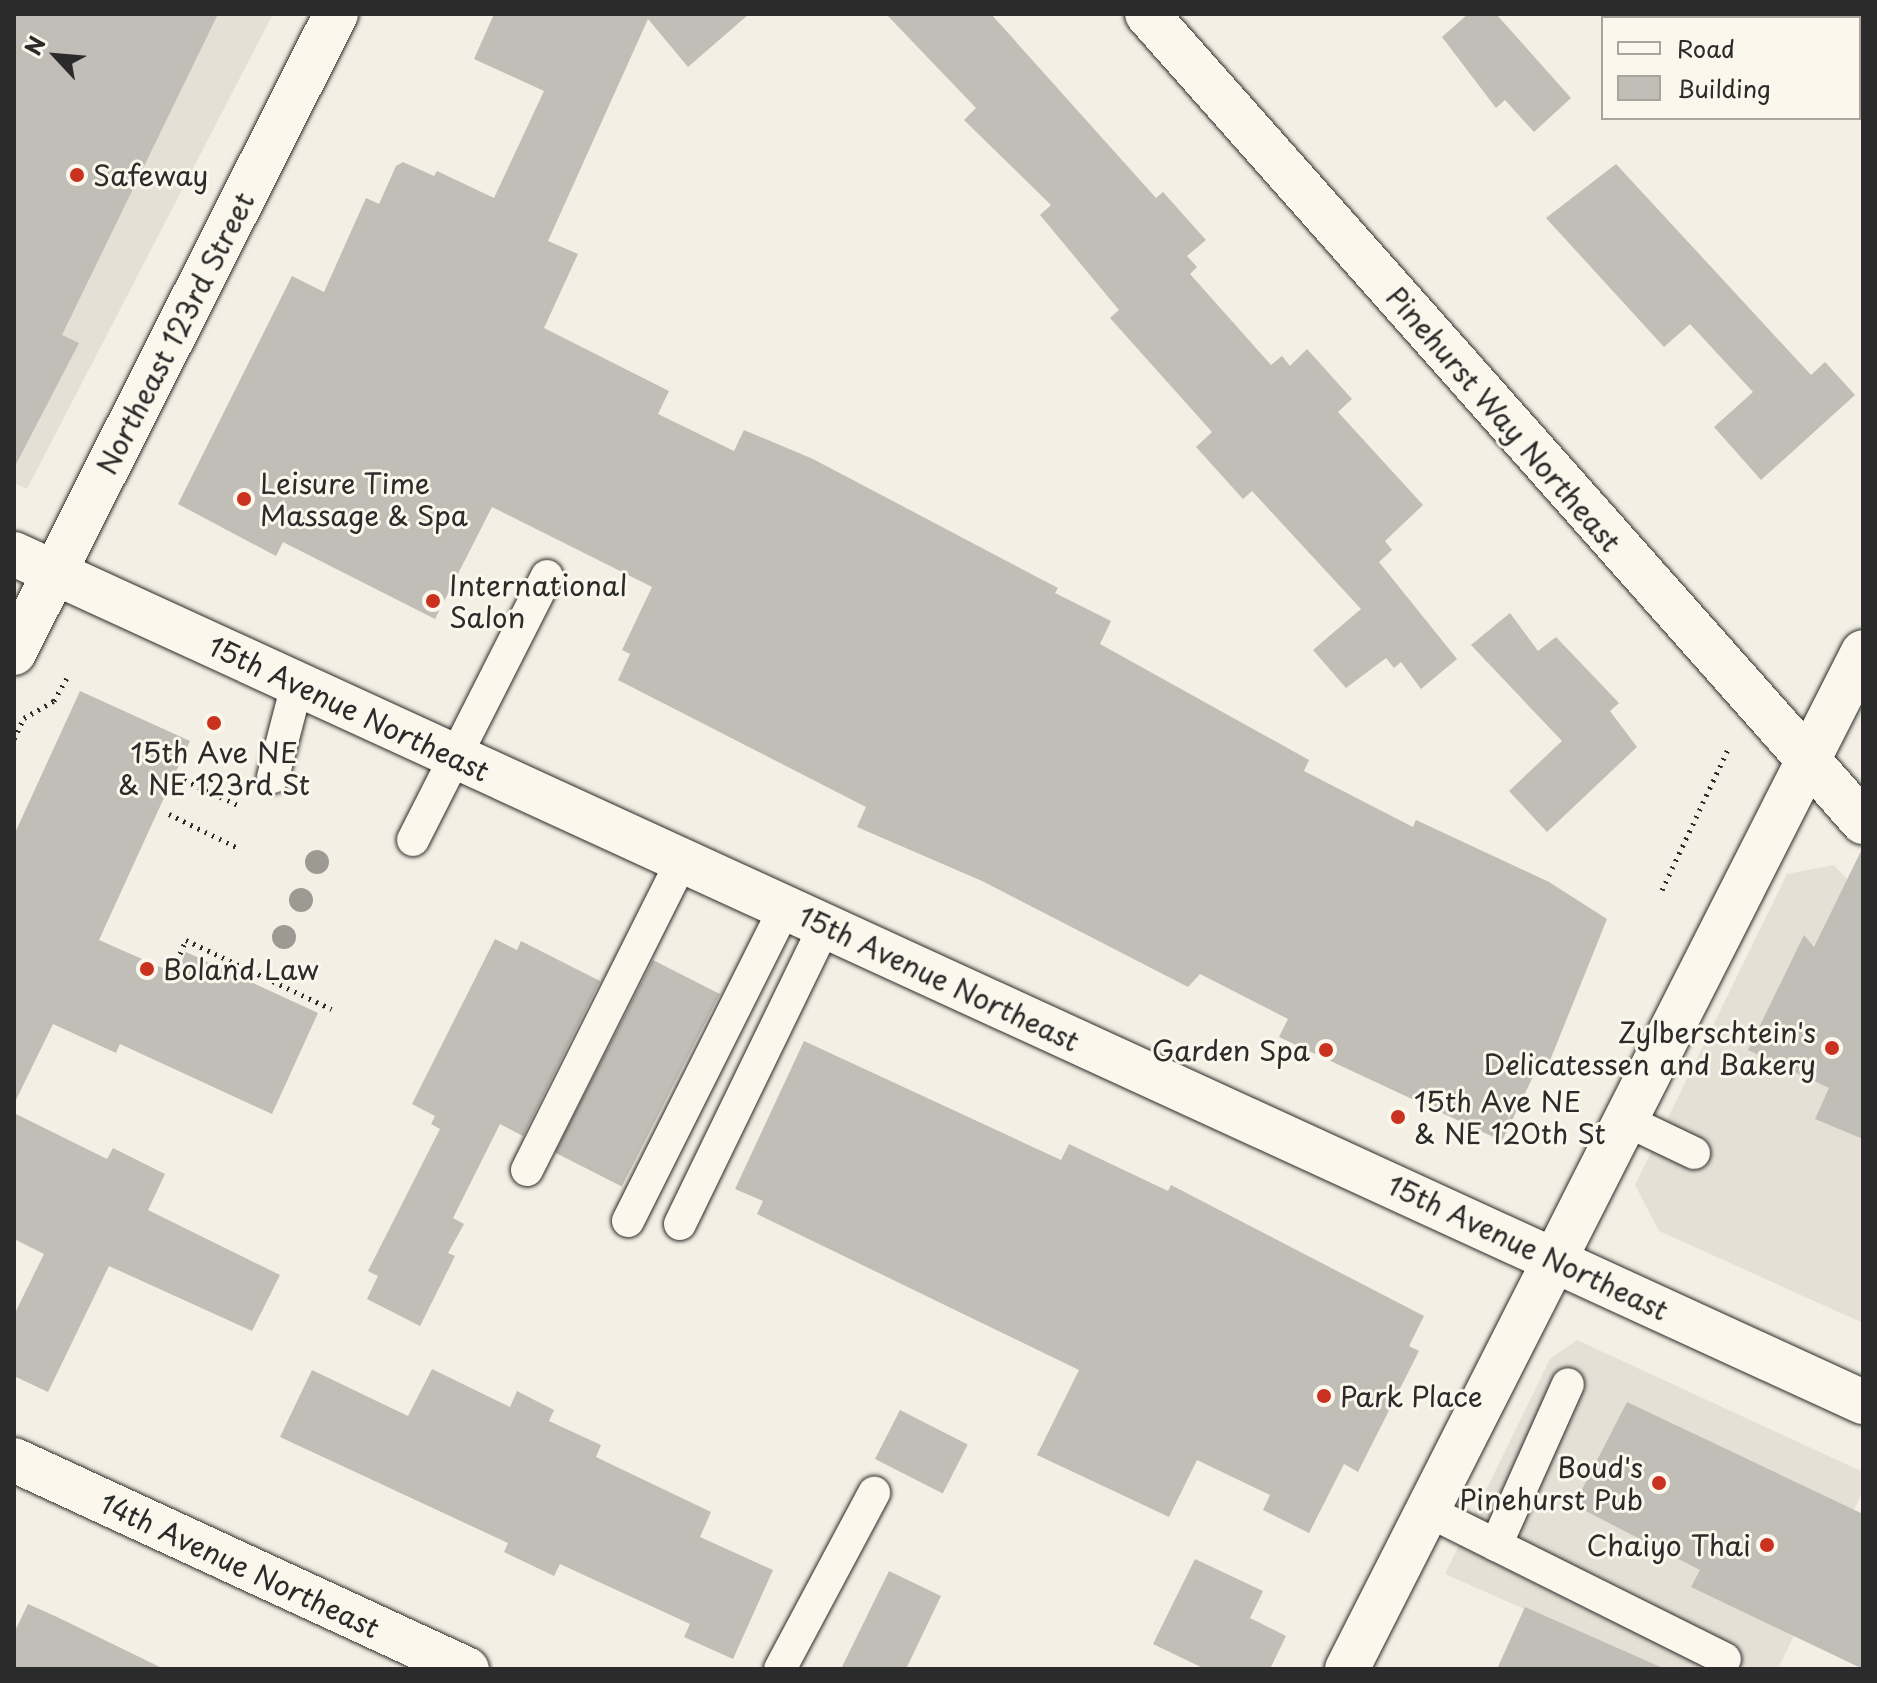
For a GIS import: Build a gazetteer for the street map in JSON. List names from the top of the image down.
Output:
{
  "streets": {
    "street": [
      "Northeast 123rd Street",
      "Pinehurst Way Northeast",
      "15th Avenue Northeast",
      "14th Avenue Northeast"
    ]
  },
  "crossings": [
    ["Northeast 123rd Street", "15th Avenue Northeast"]
  ],
  "places": [
    "Safeway",
    "Leisure Time Massage & Spa",
    "International Salon",
    "15th Ave NE & NE 123rd St",
    "Boland Law",
    "Zylberschtein's Delicatessen and Bakery",
    "Garden Spa",
    "15th Ave NE & NE 120th St",
    "Park Place",
    "Boud's Pinehurst Pub",
    "Chaiyo Thai"
  ],
  "legend": ["Road", "Building"],
  "north": "top left"
}
